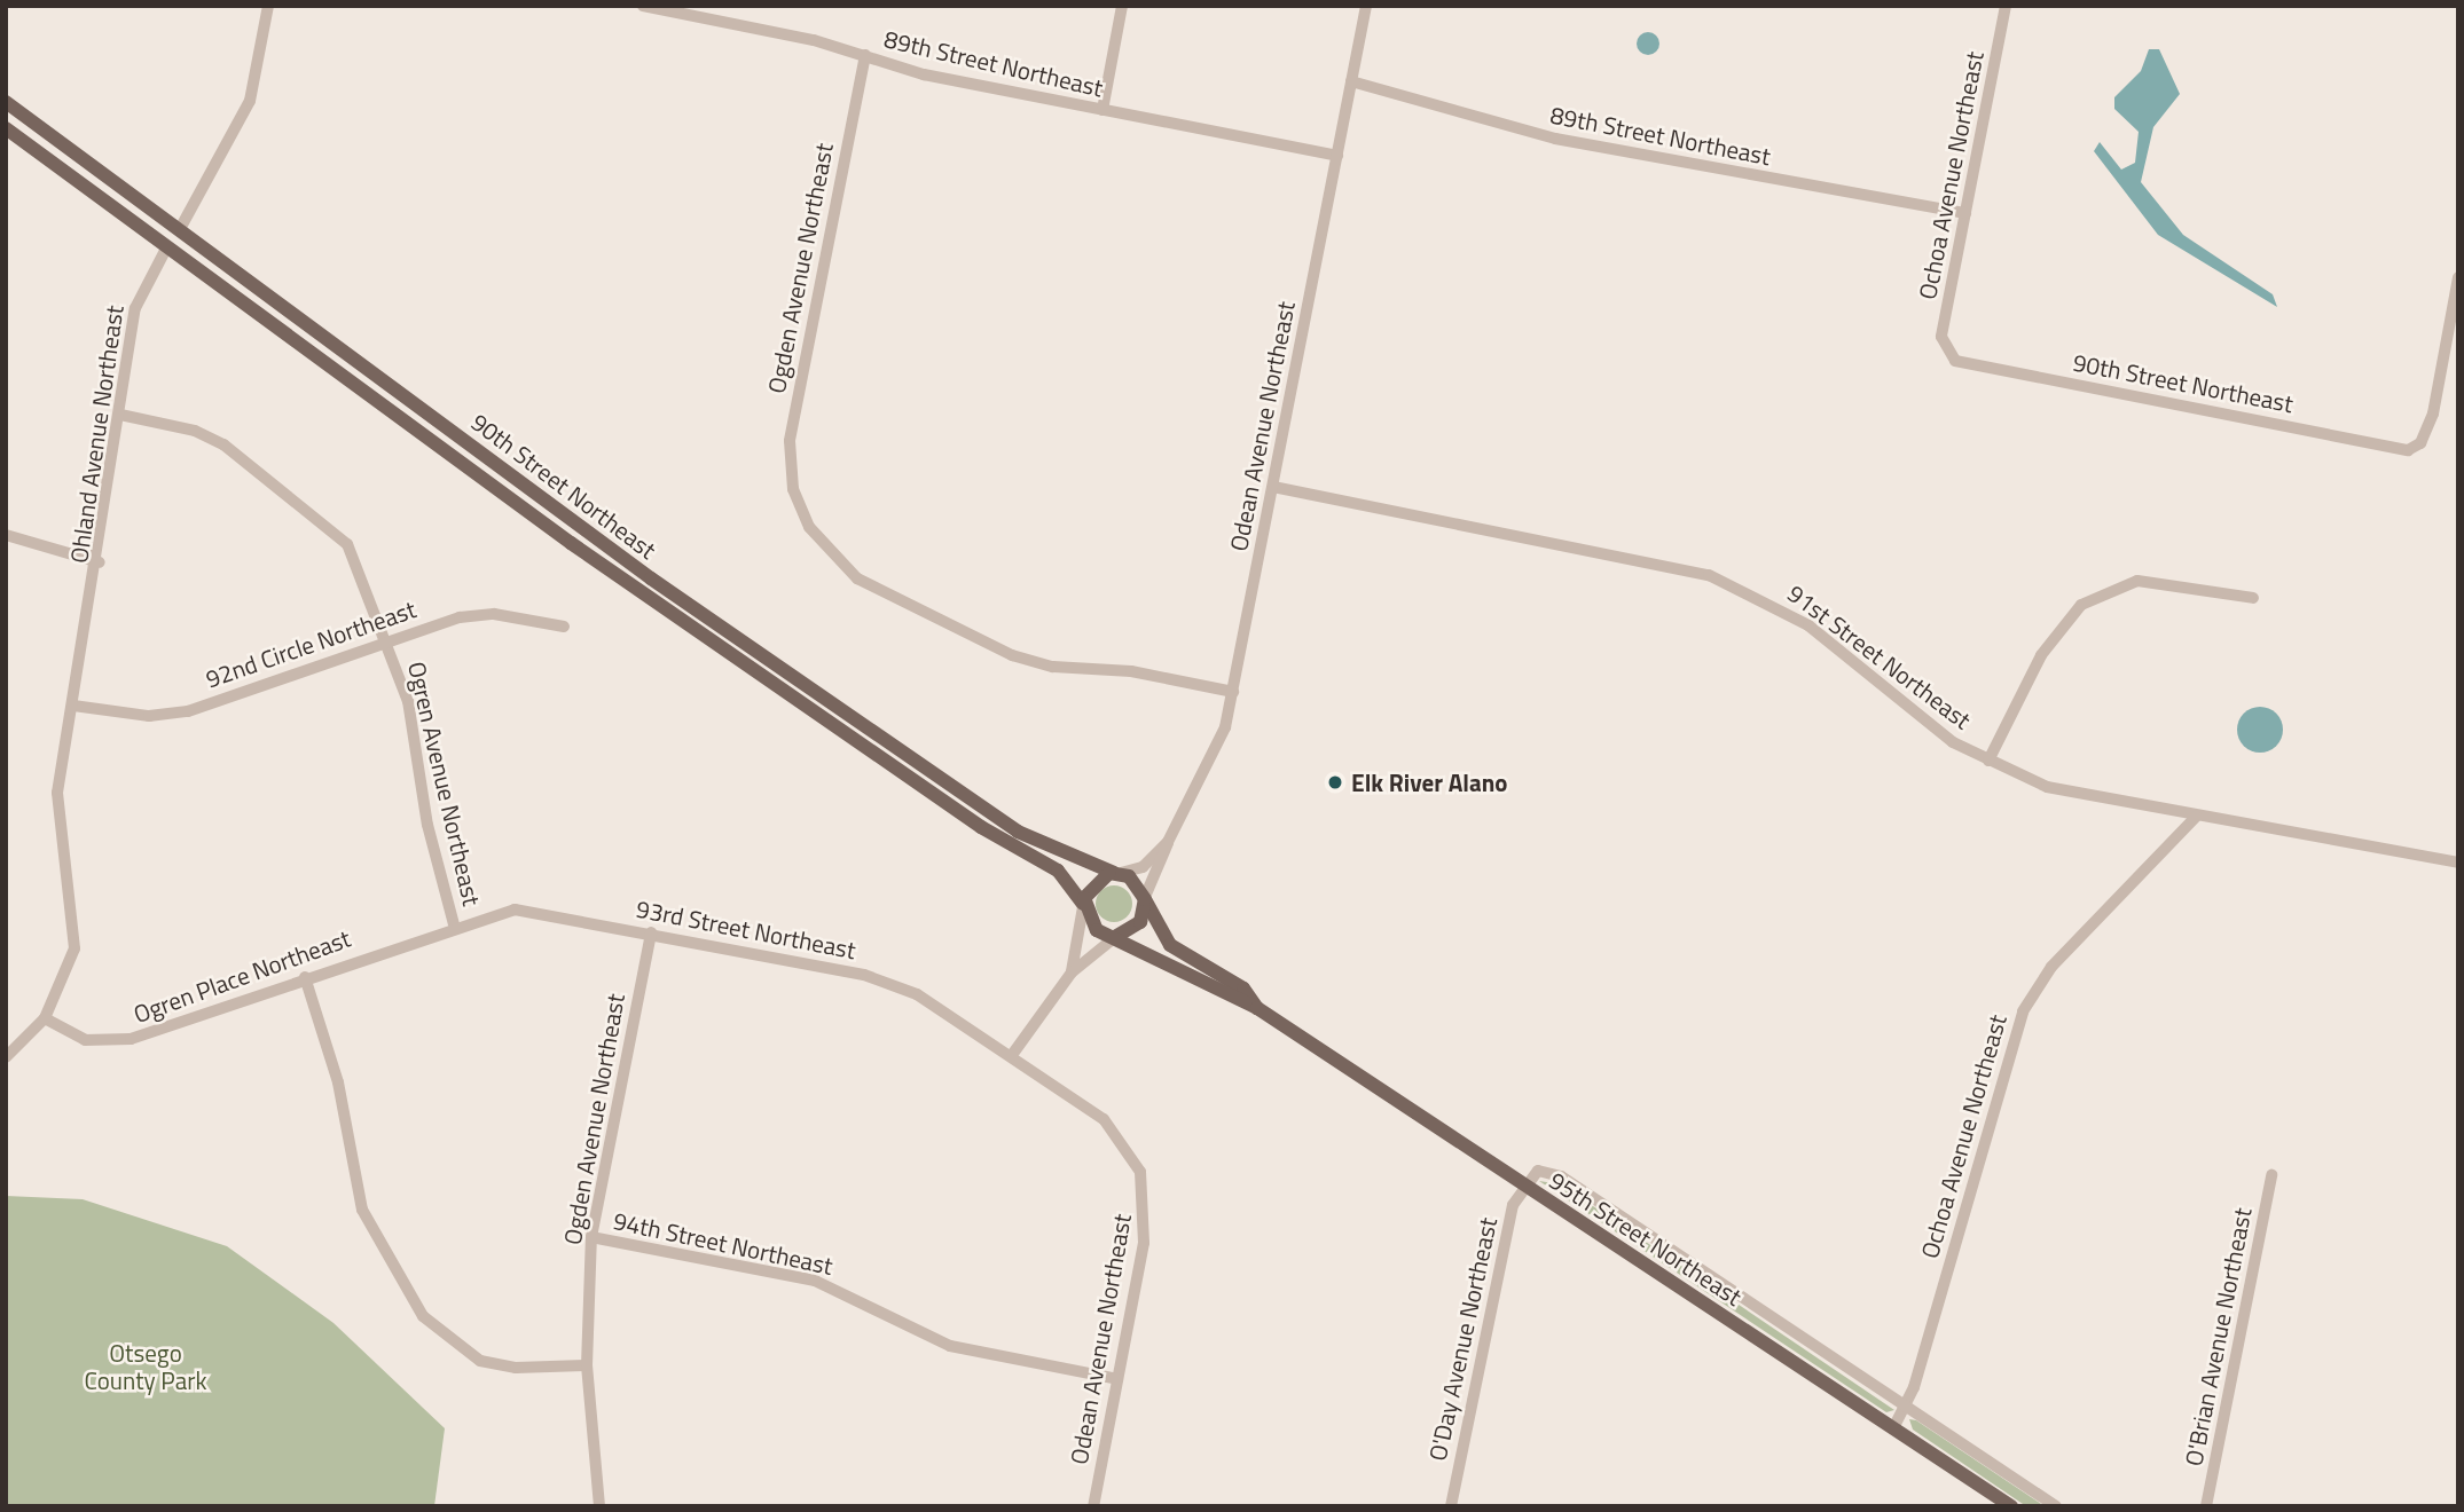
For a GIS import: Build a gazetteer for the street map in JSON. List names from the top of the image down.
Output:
{
  "streets": {
    "main road": ["90th Street Northeast", "95th Street Northeast"],
    "street": [
      "89th Street Northeast",
      "Ochoa Avenue Northeast",
      "Ogden Avenue Northeast",
      "Odean Avenue Northeast",
      "Ohland Avenue Northeast",
      "92nd Circle Northeast",
      "91st Street Northeast",
      "Ogren Avenue Northeast",
      "93rd Street Northeast",
      "Ogren Place Northeast",
      "94th Street Northeast",
      "O'Brian Avenue Northeast",
      "O'Day Avenue Northeast"
    ]
  },
  "crossings": [
    ["89th Street Northeast", "Ochoa Avenue Northeast"],
    ["89th Street Northeast", "Ogden Avenue Northeast"],
    ["89th Street Northeast", "Odean Avenue Northeast"],
    ["Ochoa Avenue Northeast", "90th Street Northeast"],
    ["Ochoa Avenue Northeast", "91st Street Northeast"],
    ["Ochoa Avenue Northeast", "95th Street Northeast"],
    ["Ogden Avenue Northeast", "Odean Avenue Northeast"],
    ["Ogden Avenue Northeast", "93rd Street Northeast"],
    ["Ogden Avenue Northeast", "94th Street Northeast"],
    ["90th Street Northeast", "Odean Avenue Northeast"],
    ["90th Street Northeast", "Ohland Avenue Northeast"],
    ["Odean Avenue Northeast", "91st Street Northeast"],
    ["Odean Avenue Northeast", "93rd Street Northeast"],
    ["Odean Avenue Northeast", "94th Street Northeast"],
    ["Ohland Avenue Northeast", "92nd Circle Northeast"],
    ["Ohland Avenue Northeast", "Ogren Avenue Northeast"],
    ["Ohland Avenue Northeast", "Ogren Place Northeast"],
    ["92nd Circle Northeast", "Ogren Avenue Northeast"],
    ["Ogren Avenue Northeast", "93rd Street Northeast"],
    ["Ogren Avenue Northeast", "Ogren Place Northeast"],
    ["93rd Street Northeast", "Ogren Place Northeast"],
    ["95th Street Northeast", "O'Day Avenue Northeast"]
  ],
  "parks": ["Otsego County Park"],
  "places": ["Elk River Alano"]
}
